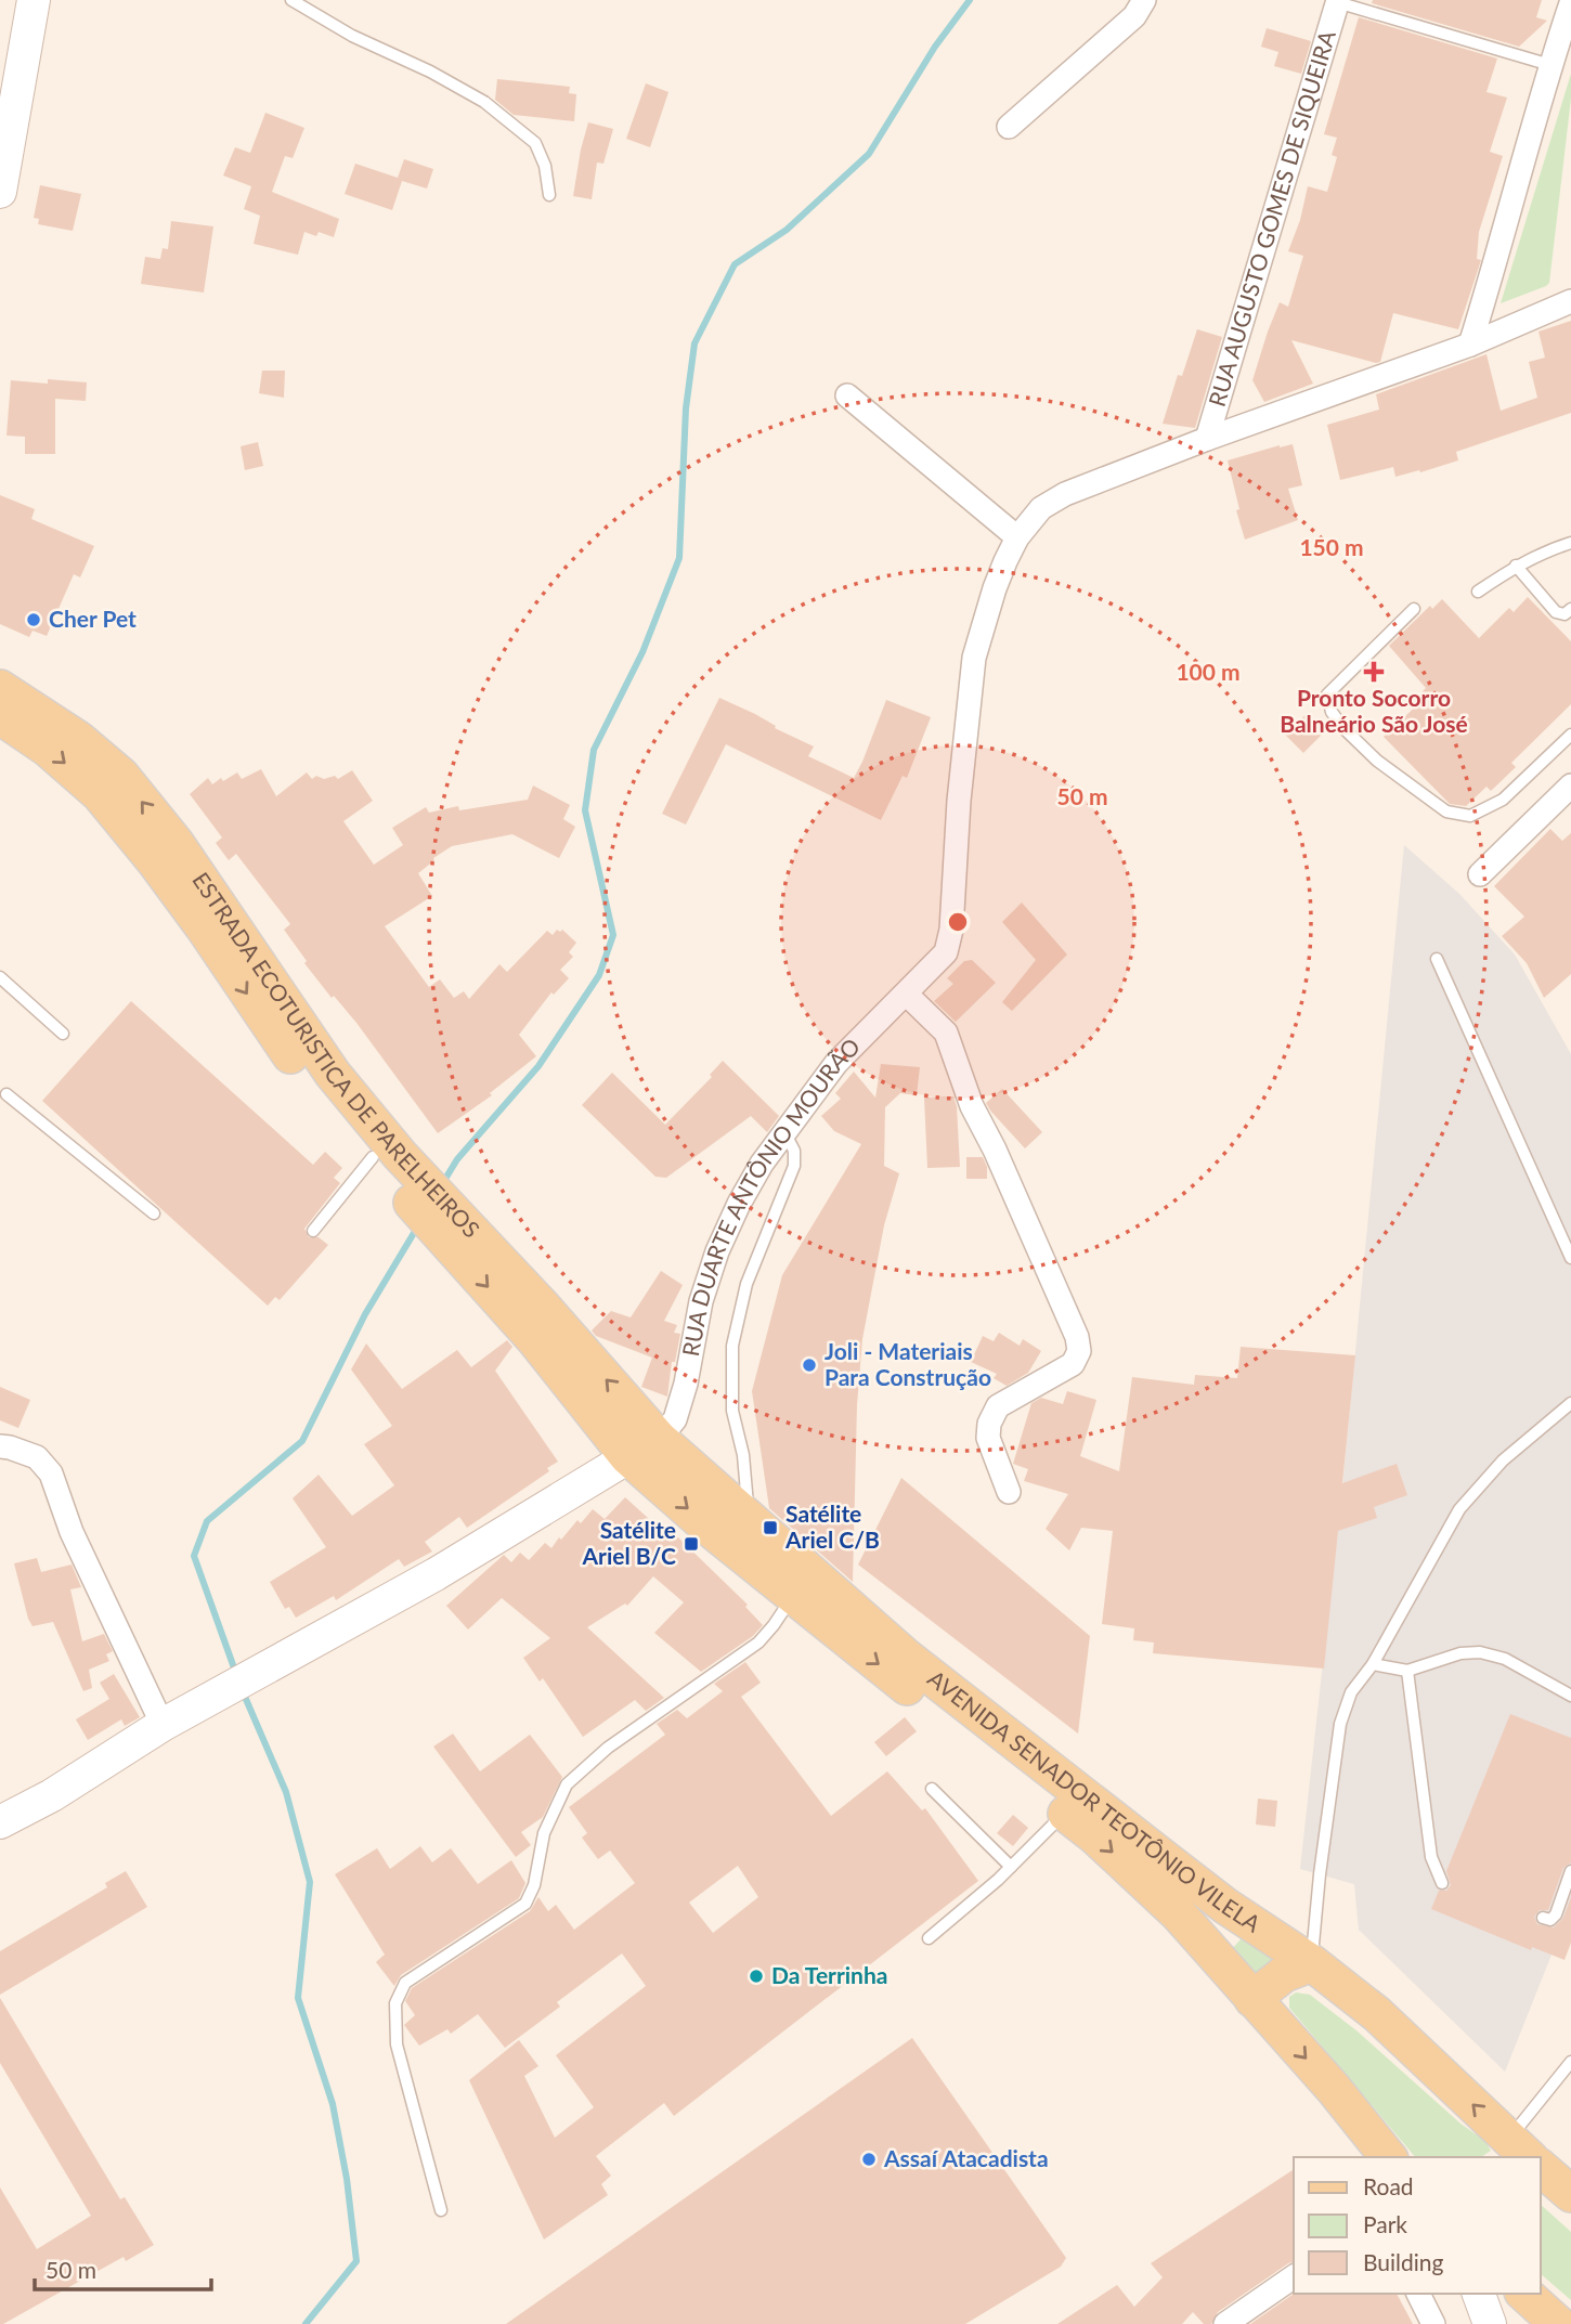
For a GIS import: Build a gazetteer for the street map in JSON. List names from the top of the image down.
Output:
{
  "streets": {
    "main road": ["ESTRADA ECOTURISTICA DE PARELHEIROS", "AVENIDA SENADOR TEOTÔNIO VILELA"],
    "street": ["RUA AUGUSTO GOMES DE SIQUEIRA", "RUA DUARTE ANTÔNIO MOURÃO"]
  },
  "crossings": [
    ["ESTRADA ECOTURISTICA DE PARELHEIROS", "RUA DUARTE ANTÔNIO MOURÃO"],
    ["ESTRADA ECOTURISTICA DE PARELHEIROS", "AVENIDA SENADOR TEOTÔNIO VILELA"],
    ["RUA DUARTE ANTÔNIO MOURÃO", "AVENIDA SENADOR TEOTÔNIO VILELA"]
  ],
  "places": {
    "other": [
      "Cher Pet",
      "Joli - Materiais Para Construção",
      "Da Terrinha",
      "Assaí Atacadista"
    ],
    "health": ["Pronto Socorro Balneário São José"],
    "transit": ["Satélite Ariel C/B", "Satélite Ariel B/C"]
  },
  "legend": ["Road", "Park", "Building"],
  "scale_bar": "50 m",
  "rings": ["150 m", "100 m", "50 m"]
}
